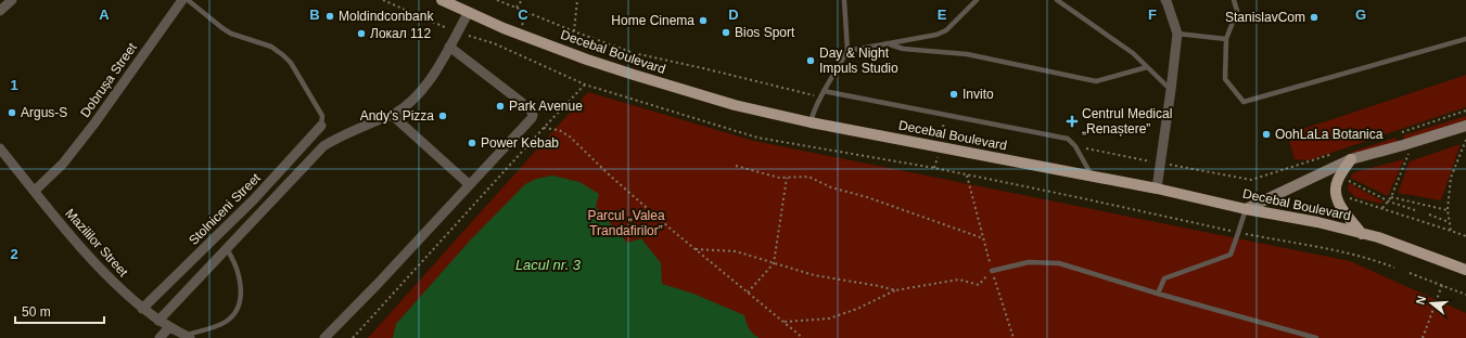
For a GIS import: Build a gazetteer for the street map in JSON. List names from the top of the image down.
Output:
{
  "streets": {
    "main road": ["Decebal Boulevard"],
    "street": ["Dobrușa Street", "Stolniceni Street", "Mazililor Street"]
  },
  "crossings": [
    ["Dobrușa Street", "Mazililor Street"],
    ["Stolniceni Street", "Mazililor Street"]
  ],
  "water": ["Lacul nr. 3"],
  "parks": ["Parcul „Valea Trandafirilor”"],
  "places": {
    "other": [
      "Moldindconbank",
      "StanislavCom",
      "Home Cinema",
      "Bios Sport",
      "Локал 112",
      "Day & Night Impuls Studio",
      "Invito",
      "Park Avenue",
      "Argus-S",
      "Andy's Pizza",
      "OohLaLa Botanica",
      "Power Kebab"
    ],
    "health": ["Centrul Medical „Renaștere”"]
  },
  "scale_bar": "50 m",
  "north": "left",
  "grid": {
    "columns": [
      "A",
      "B",
      "C",
      "D",
      "E",
      "F",
      "G"
    ],
    "rows": ["1", "2"]
  }
}
